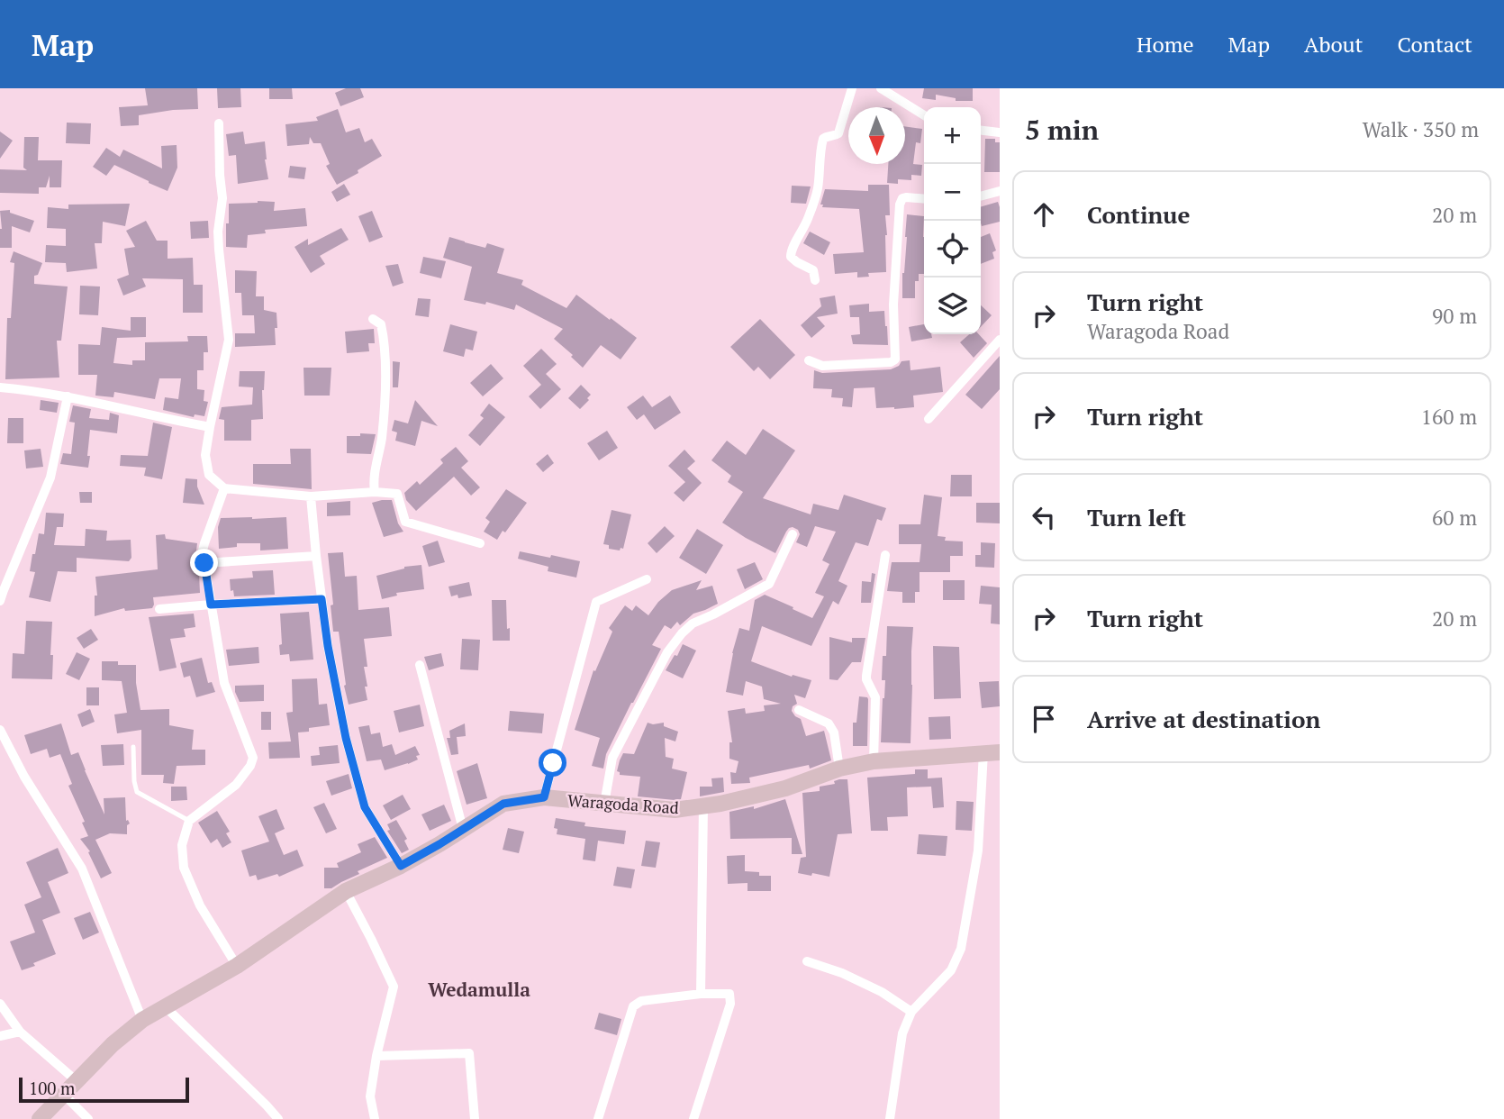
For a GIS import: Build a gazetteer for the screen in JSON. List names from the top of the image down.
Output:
{
  "streets": {
    "main road": ["Waragoda Road"]
  },
  "districts": ["Wedamulla"],
  "scale_bar": "100 m",
  "north": "bottom",
  "page": {
    "header": "Map",
    "nav": [
      "Home",
      "Map",
      "About",
      "Contact"
    ],
    "heading": ["5 min", "Walk · 350 m"],
    "map_buttons": ["+", "−"],
    "list": [
      ["Continue", "20 m"],
      ["Turn right", "Waragoda Road", "90 m"],
      ["Turn right", "160 m"],
      ["Turn left", "60 m"],
      ["Turn right", "20 m"],
      "Arrive at destination"
    ],
    "scale": "100 m"
  }
}
